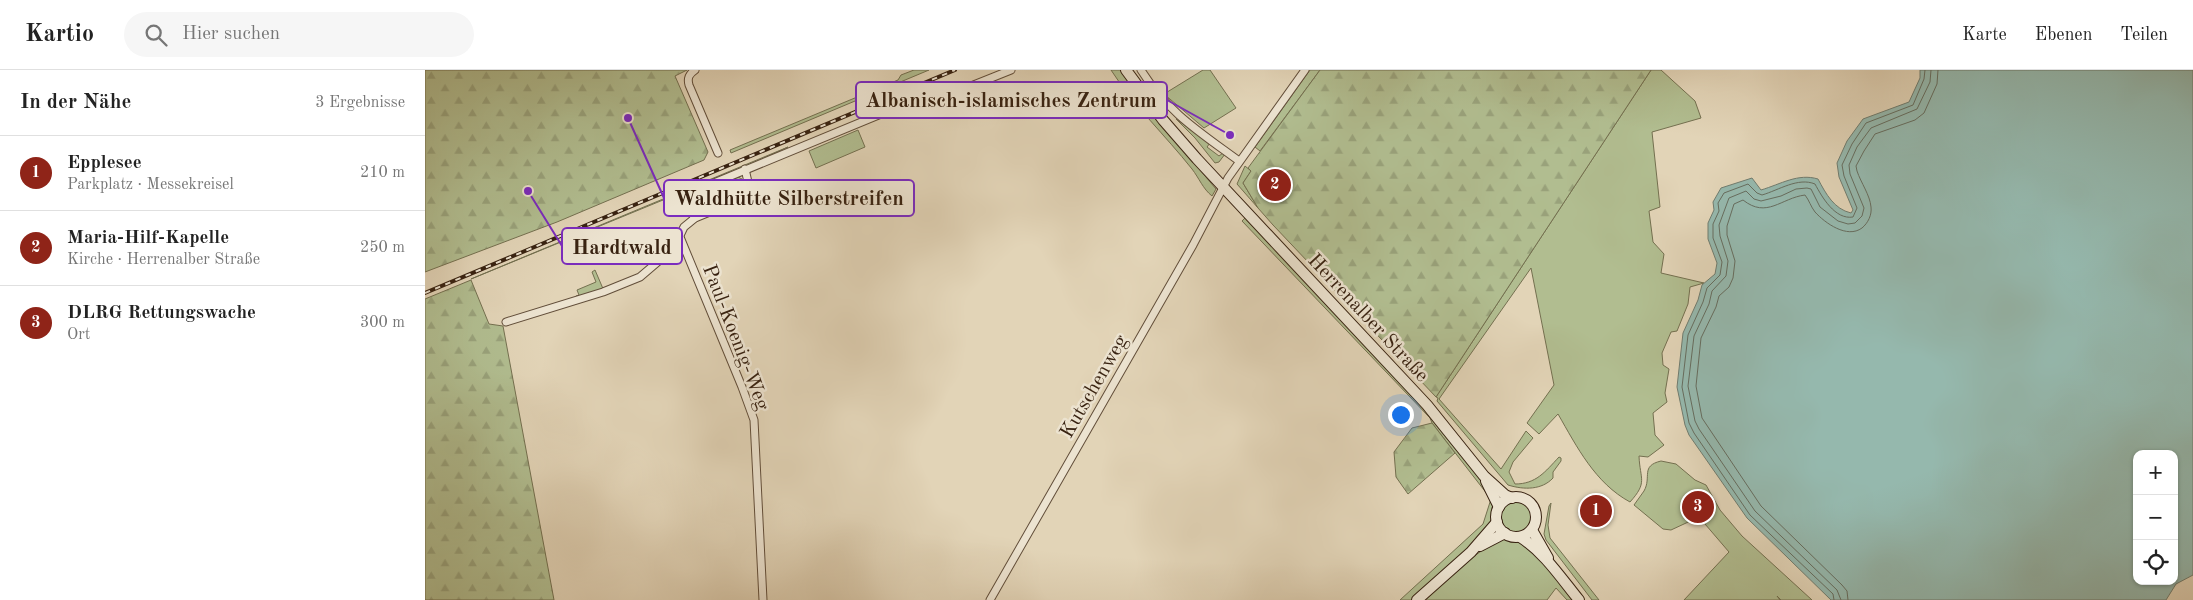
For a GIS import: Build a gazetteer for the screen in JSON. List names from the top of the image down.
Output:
{
  "streets": {
    "main road": ["Herrenalber Straße"],
    "street": ["Paul-Koenig-Weg", "Kutschenweg"]
  },
  "crossings": [
    ["Herrenalber Straße", "Kutschenweg"]
  ],
  "places": ["Waldhütte Silberstreifen", "Albanisch-islamisches Zentrum", "Hardtwald"],
  "page": {
    "header": "Kartio",
    "search": "Hier suchen",
    "nav": ["Karte", "Ebenen", "Teilen"],
    "heading": ["In der Nähe", "3 Ergebnisse"],
    "list": [
      {
        "mark": "1",
        "name": "Epplesee",
        "note": "Parkplatz · Messekreisel",
        "value": "210 m"
      },
      {
        "mark": "2",
        "name": "Maria-Hilf-Kapelle",
        "note": "Kirche · Herrenalber Straße",
        "value": "250 m"
      },
      {
        "mark": "3",
        "name": "DLRG Rettungswache",
        "note": "Ort",
        "value": "300 m"
      }
    ],
    "pins": ["2", "3", "1"],
    "map_buttons": ["+", "−"]
  }
}
